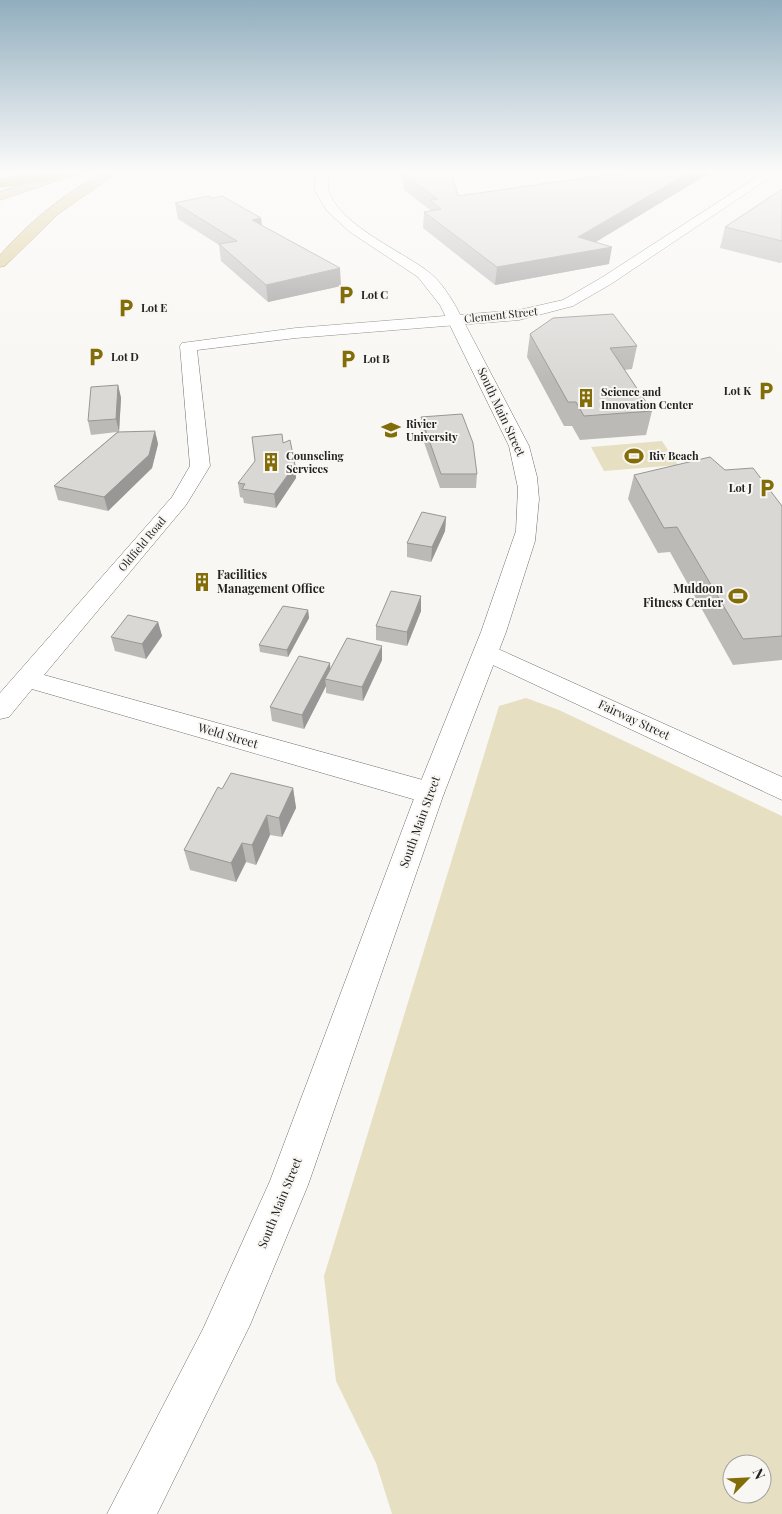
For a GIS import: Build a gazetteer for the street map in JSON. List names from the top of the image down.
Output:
{
  "streets": {
    "street": [
      "Clement Street",
      "South Main Street",
      "Oldfield Road",
      "Fairway Street",
      "Weld Street"
    ]
  },
  "crossings": [
    ["Clement Street", "South Main Street"],
    ["Clement Street", "Oldfield Road"],
    ["South Main Street", "Fairway Street"],
    ["South Main Street", "Weld Street"],
    ["Oldfield Road", "Weld Street"]
  ],
  "places": {
    "parking": [
      "Lot C",
      "Lot E",
      "Lot D",
      "Lot B",
      "Lot K",
      "Lot J"
    ],
    "building": ["Science and Innovation Center", "Counseling Services", "Facilities Management Office"],
    "school or university": ["Rivier University"],
    "sports": ["Riv Beach", "Muldoon Fitness Center"]
  },
  "north": "top right"
}
